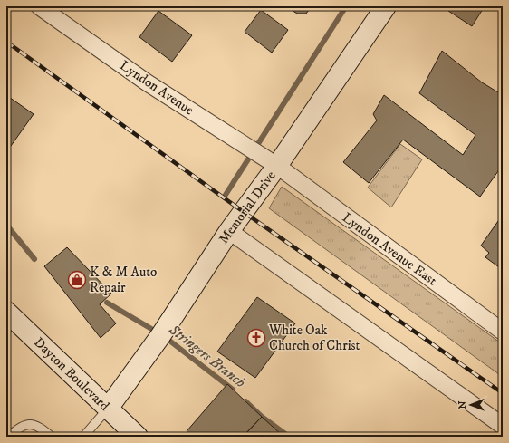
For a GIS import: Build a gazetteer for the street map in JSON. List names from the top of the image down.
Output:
{
  "streets": {
    "street": [
      "Lyndon Avenue",
      "Memorial Drive",
      "Lyndon Avenue East",
      "Dayton Boulevard"
    ]
  },
  "crossings": [
    ["Lyndon Avenue", "Memorial Drive"],
    ["Lyndon Avenue", "Lyndon Avenue East"],
    ["Memorial Drive", "Lyndon Avenue East"],
    ["Memorial Drive", "Dayton Boulevard"]
  ],
  "water": ["Stringers Branch"],
  "places": {
    "shop": ["K & M Auto Repair"],
    "church": ["White Oak Church of Christ"]
  },
  "north": "left"
}
